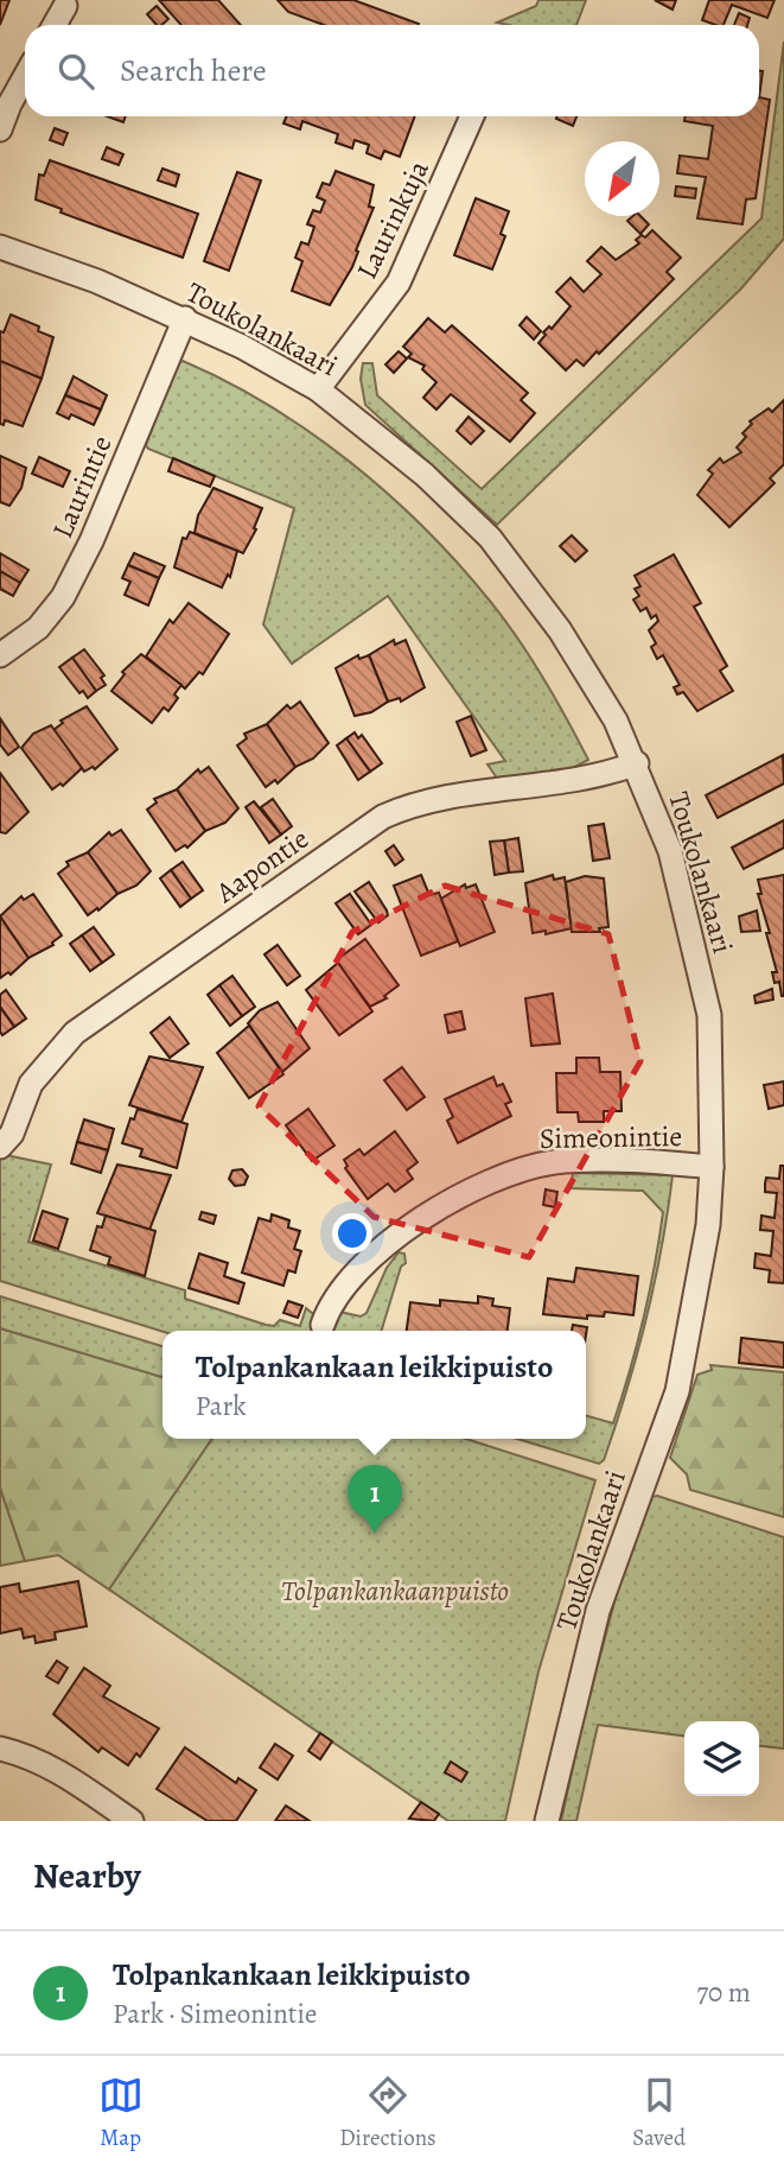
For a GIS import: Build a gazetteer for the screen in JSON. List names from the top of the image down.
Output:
{
  "streets": {
    "street": [
      "Laurinkuja",
      "Toukolankaari",
      "Laurintie",
      "Aapontie",
      "Simeonintie"
    ]
  },
  "crossings": [
    ["Laurinkuja", "Toukolankaari"],
    ["Toukolankaari", "Laurintie"],
    ["Toukolankaari", "Aapontie"],
    ["Toukolankaari", "Simeonintie"]
  ],
  "parks": ["Tolpankankaanpuisto"],
  "north": "bottom left",
  "page": {
    "search": "Search here",
    "popup": ["Tolpankankaan leikkipuisto", "Park"],
    "pins": "1",
    "heading": "Nearby",
    "list": [
      {
        "mark": "1",
        "name": "Tolpankankaan leikkipuisto",
        "note": "Park · Simeonintie",
        "value": "70 m"
      }
    ],
    "nav": ["Map", "Directions", "Saved"]
  }
}
